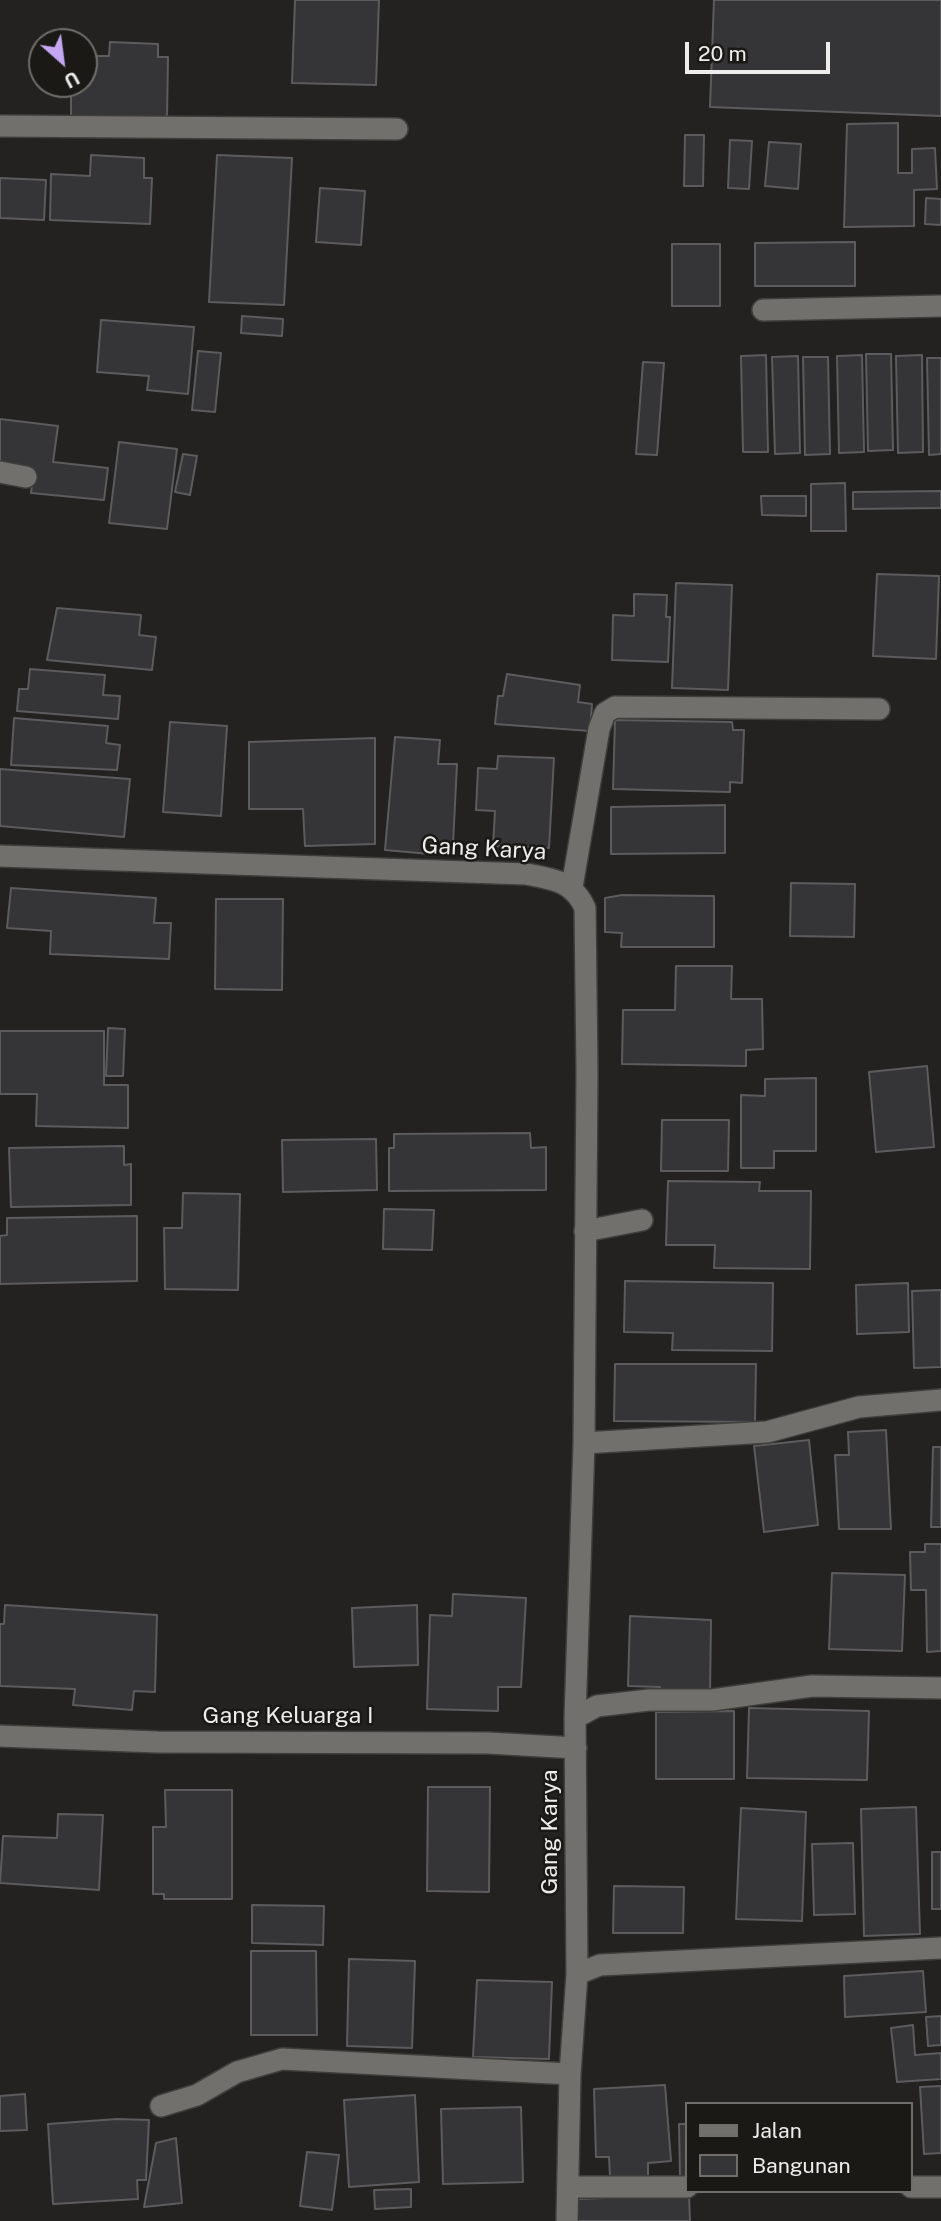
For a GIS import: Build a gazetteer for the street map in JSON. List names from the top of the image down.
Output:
{
  "streets": {
    "street": ["Gang Karya", "Gang Keluarga I"]
  },
  "crossings": [
    ["Gang Karya", "Gang Keluarga I"]
  ],
  "legend": ["Jalan", "Bangunan"],
  "scale_bar": "20 m",
  "north": "bottom right"
}
